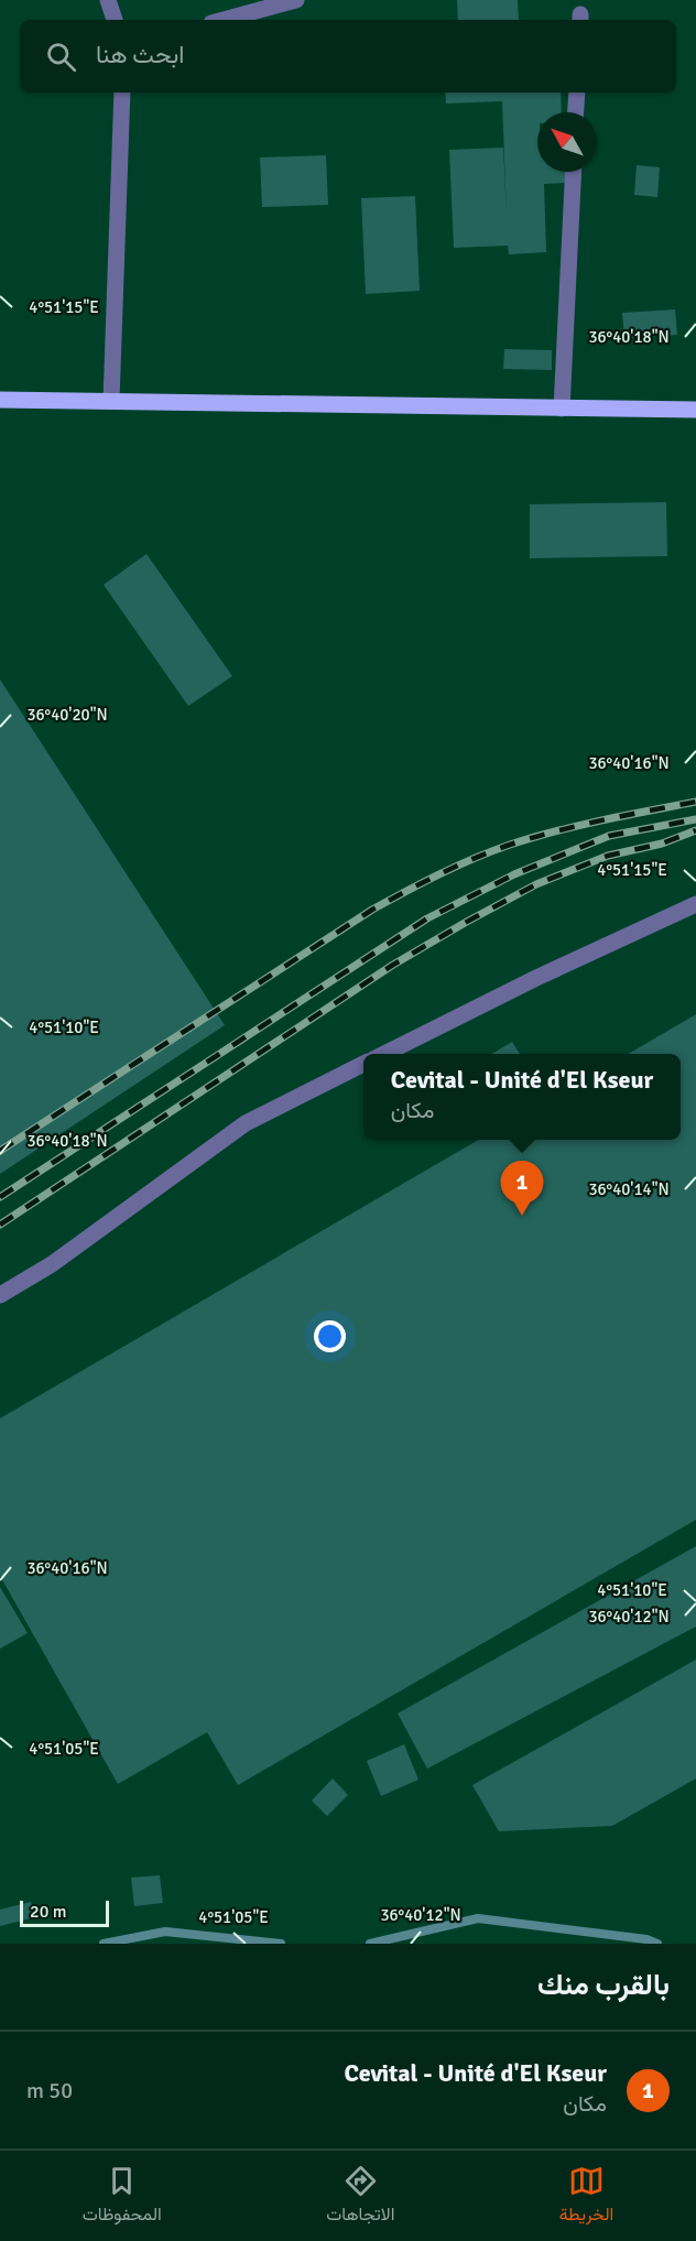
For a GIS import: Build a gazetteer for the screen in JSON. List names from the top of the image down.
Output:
{
  "scale_bar": "20 m",
  "north": "top left",
  "page": {
    "search": "ابحث هنا",
    "popup": ["Cevital - Unité d'El Kseur", "مكان"],
    "pins": "1",
    "scale": "20 m",
    "heading": "بالقرب منك",
    "list": [
      {
        "mark": "1",
        "name": "Cevital - Unité d'El Kseur",
        "note": "مكان",
        "value": "50 m"
      }
    ],
    "nav": ["الخريطة", "الاتجاهات", "المحفوظات"]
  },
  "coordinates": [
    "4°51'15\"E",
    "36°40'18\"N",
    "36°40'20\"N",
    "36°40'16\"N",
    "4°51'10\"E",
    "36°40'14\"N",
    "36°40'12\"N",
    "4°51'05\"E"
  ]
}
